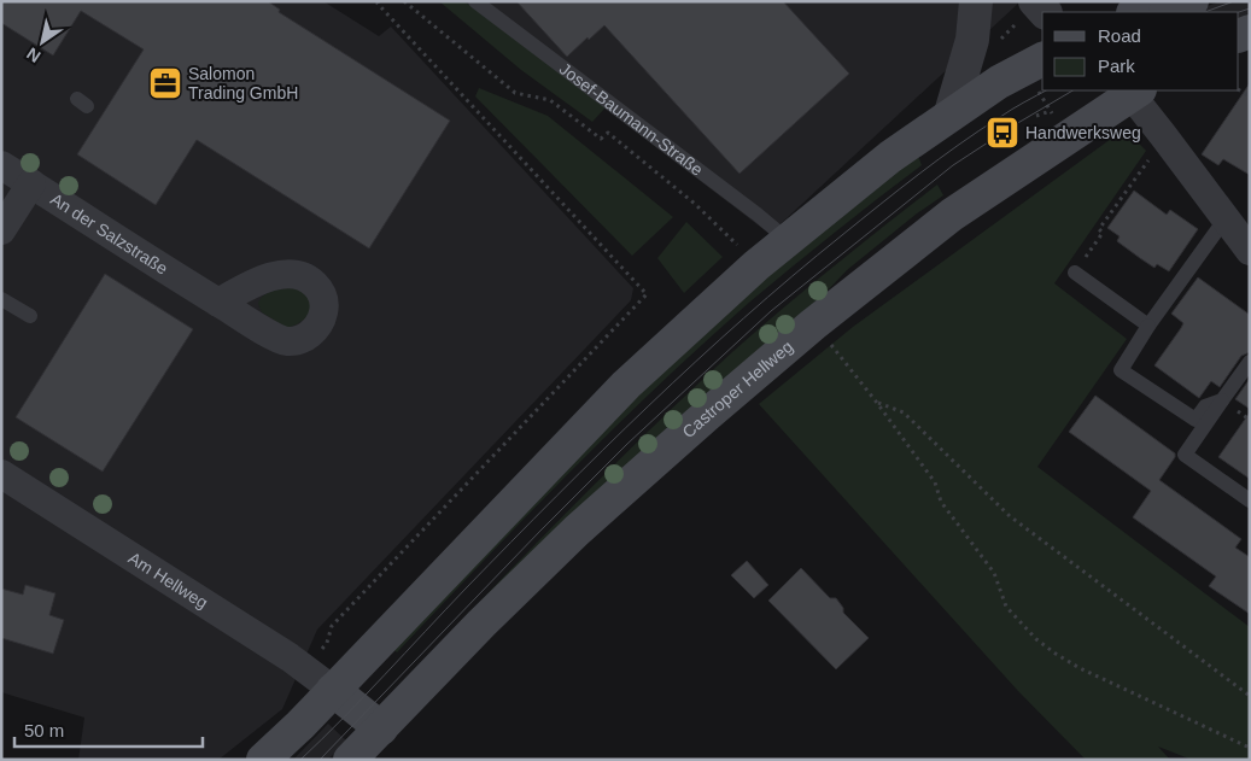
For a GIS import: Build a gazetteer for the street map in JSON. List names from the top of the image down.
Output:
{
  "streets": {
    "main road": ["Castroper Hellweg"],
    "street": ["An der Salzstraße", "Am Hellweg"],
    "lane": ["Josef-Baumann-Straße"]
  },
  "places": {
    "office": ["Salomon Trading GmbH"],
    "bus stop": ["Handwerksweg"]
  },
  "legend": ["Road", "Park"],
  "scale_bar": "50 m",
  "north": "bottom left"
}
